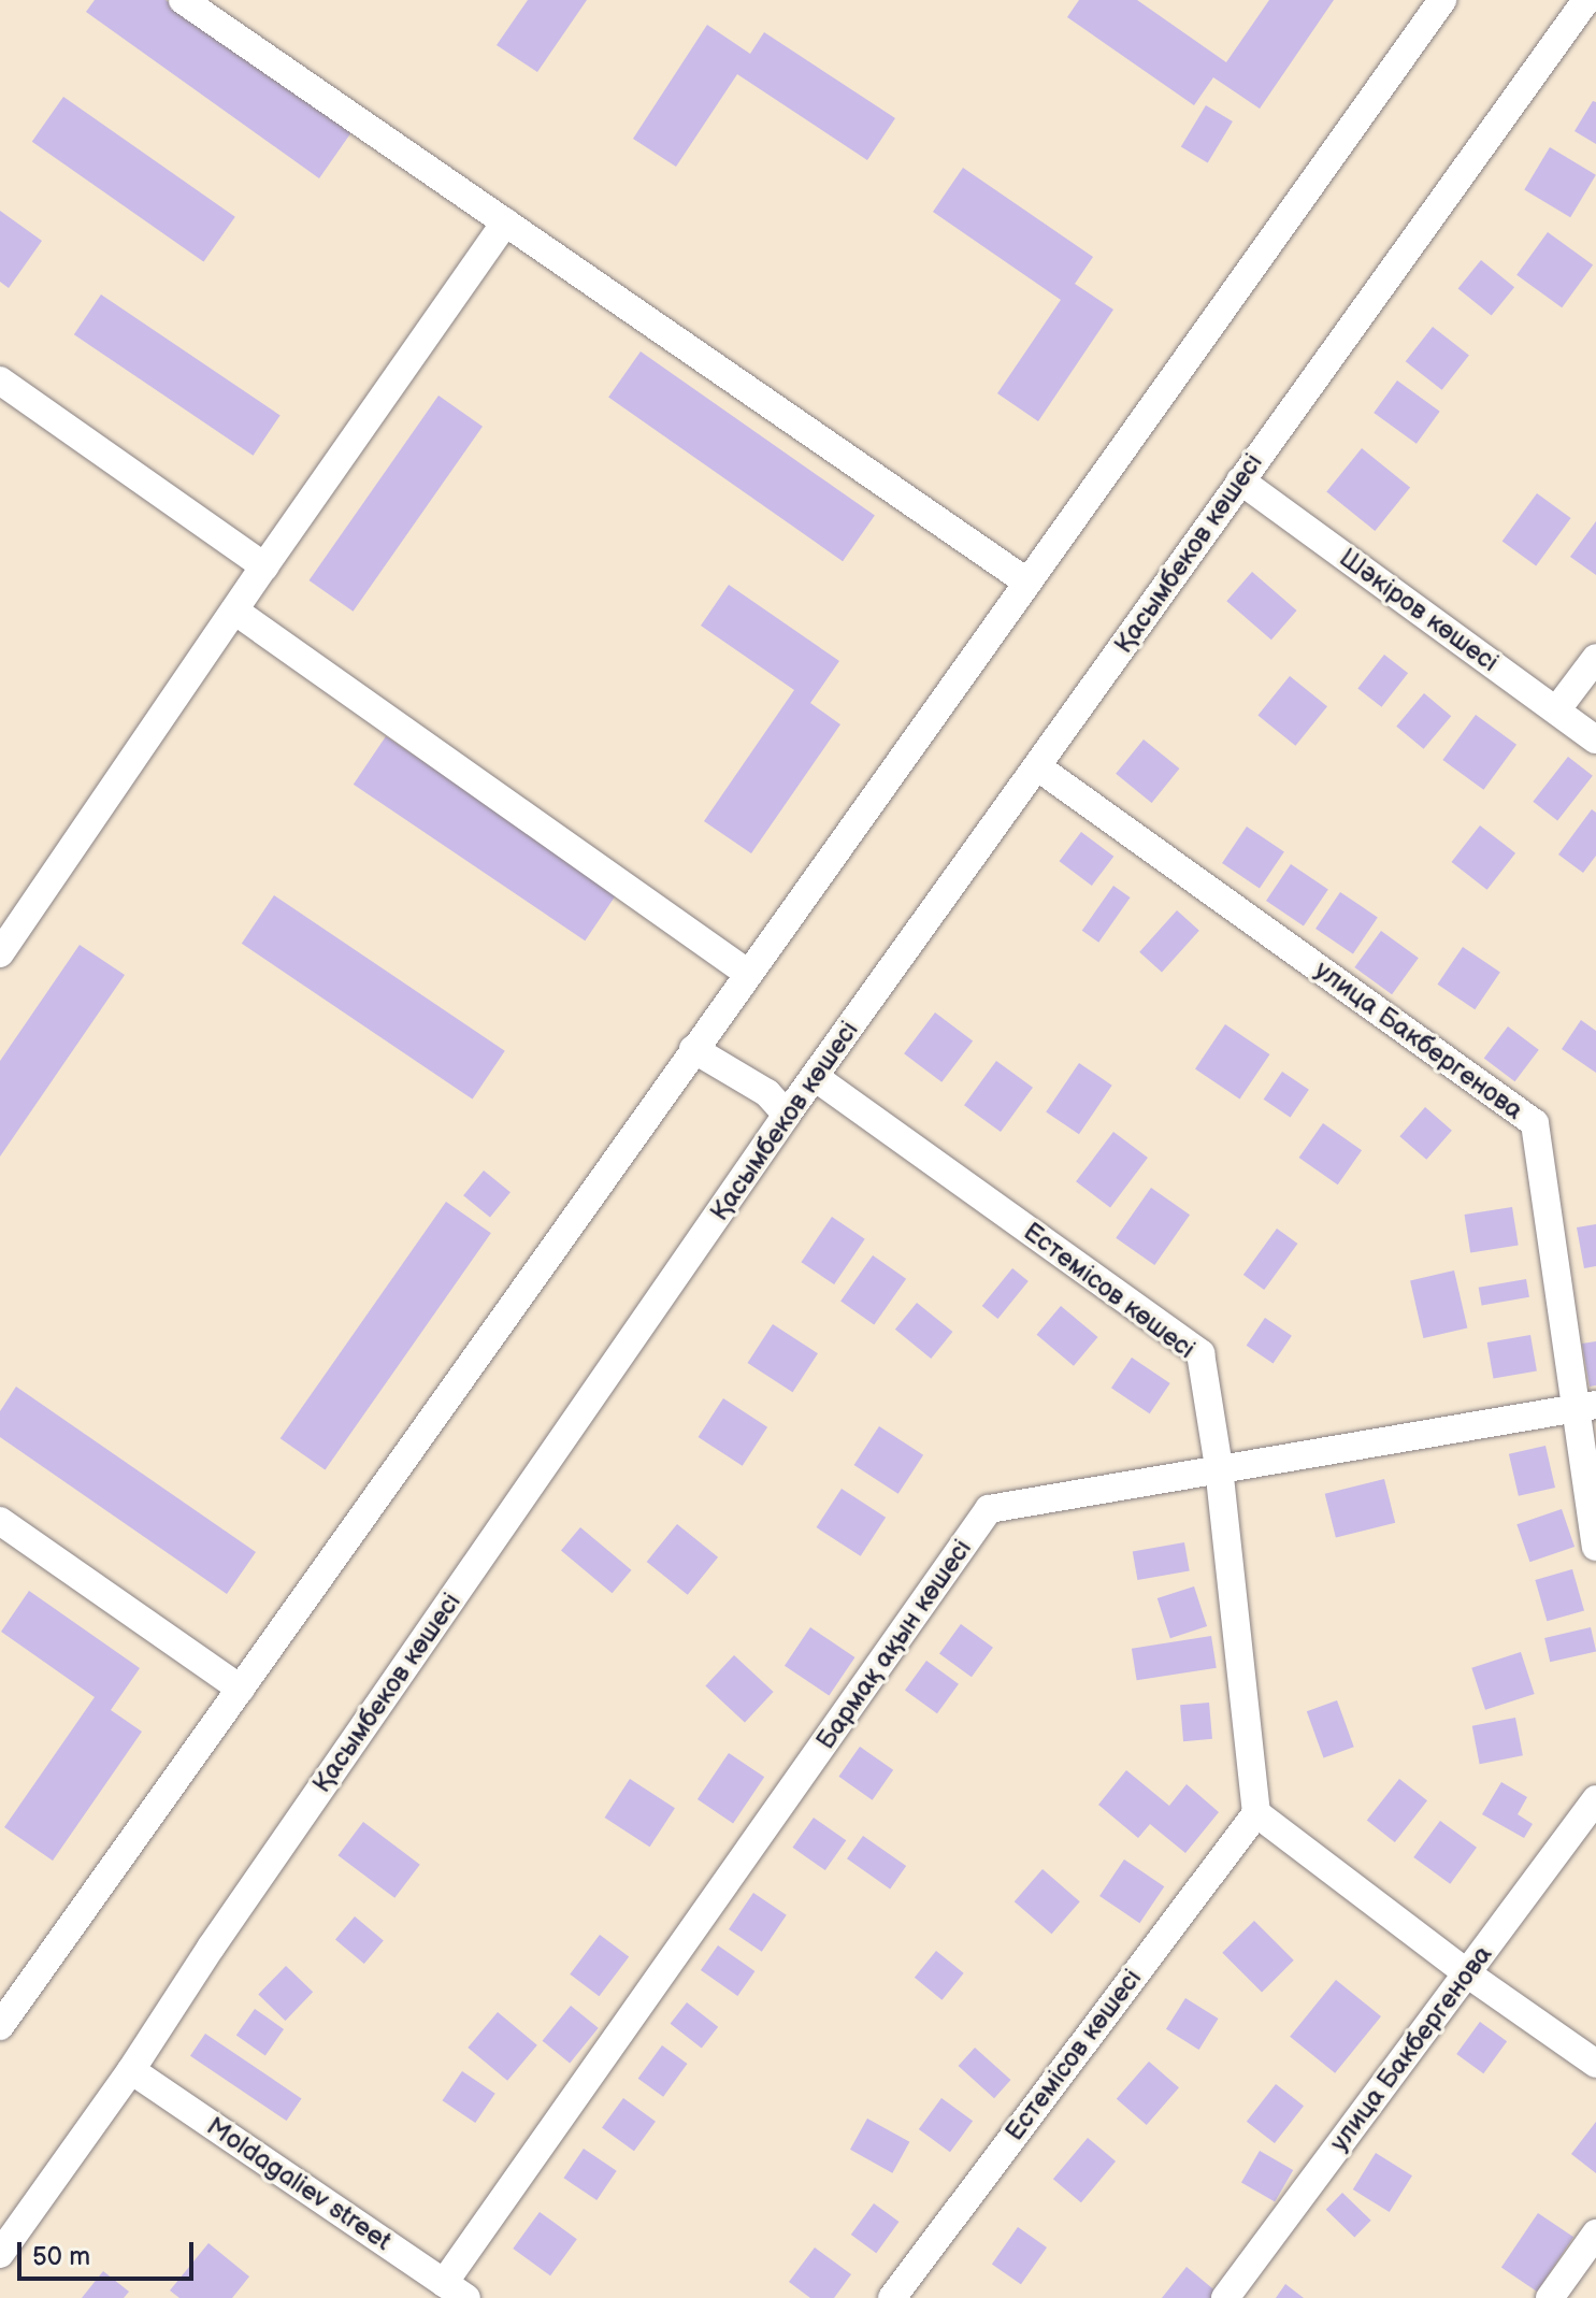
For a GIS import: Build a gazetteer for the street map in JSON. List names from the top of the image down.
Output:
{
  "streets": {
    "street": [
      "Қасымбеков көшесі",
      "Шәкіров көшесі",
      "улица Бакбергенова",
      "Естемісов көшесі",
      "Бармақ ақын көшесі",
      "Moldagaliev street"
    ]
  },
  "crossings": [
    ["Қасымбеков көшесі", "Шәкіров көшесі"],
    ["Қасымбеков көшесі", "улица Бакбергенова"],
    ["Қасымбеков көшесі", "Естемісов көшесі"],
    ["Қасымбеков көшесі", "Moldagaliev street"],
    ["улица Бакбергенова", "Бармақ ақын көшесі"],
    ["Естемісов көшесі", "Бармақ ақын көшесі"],
    ["Бармақ ақын көшесі", "Moldagaliev street"]
  ],
  "scale_bar": "50 m"
}
